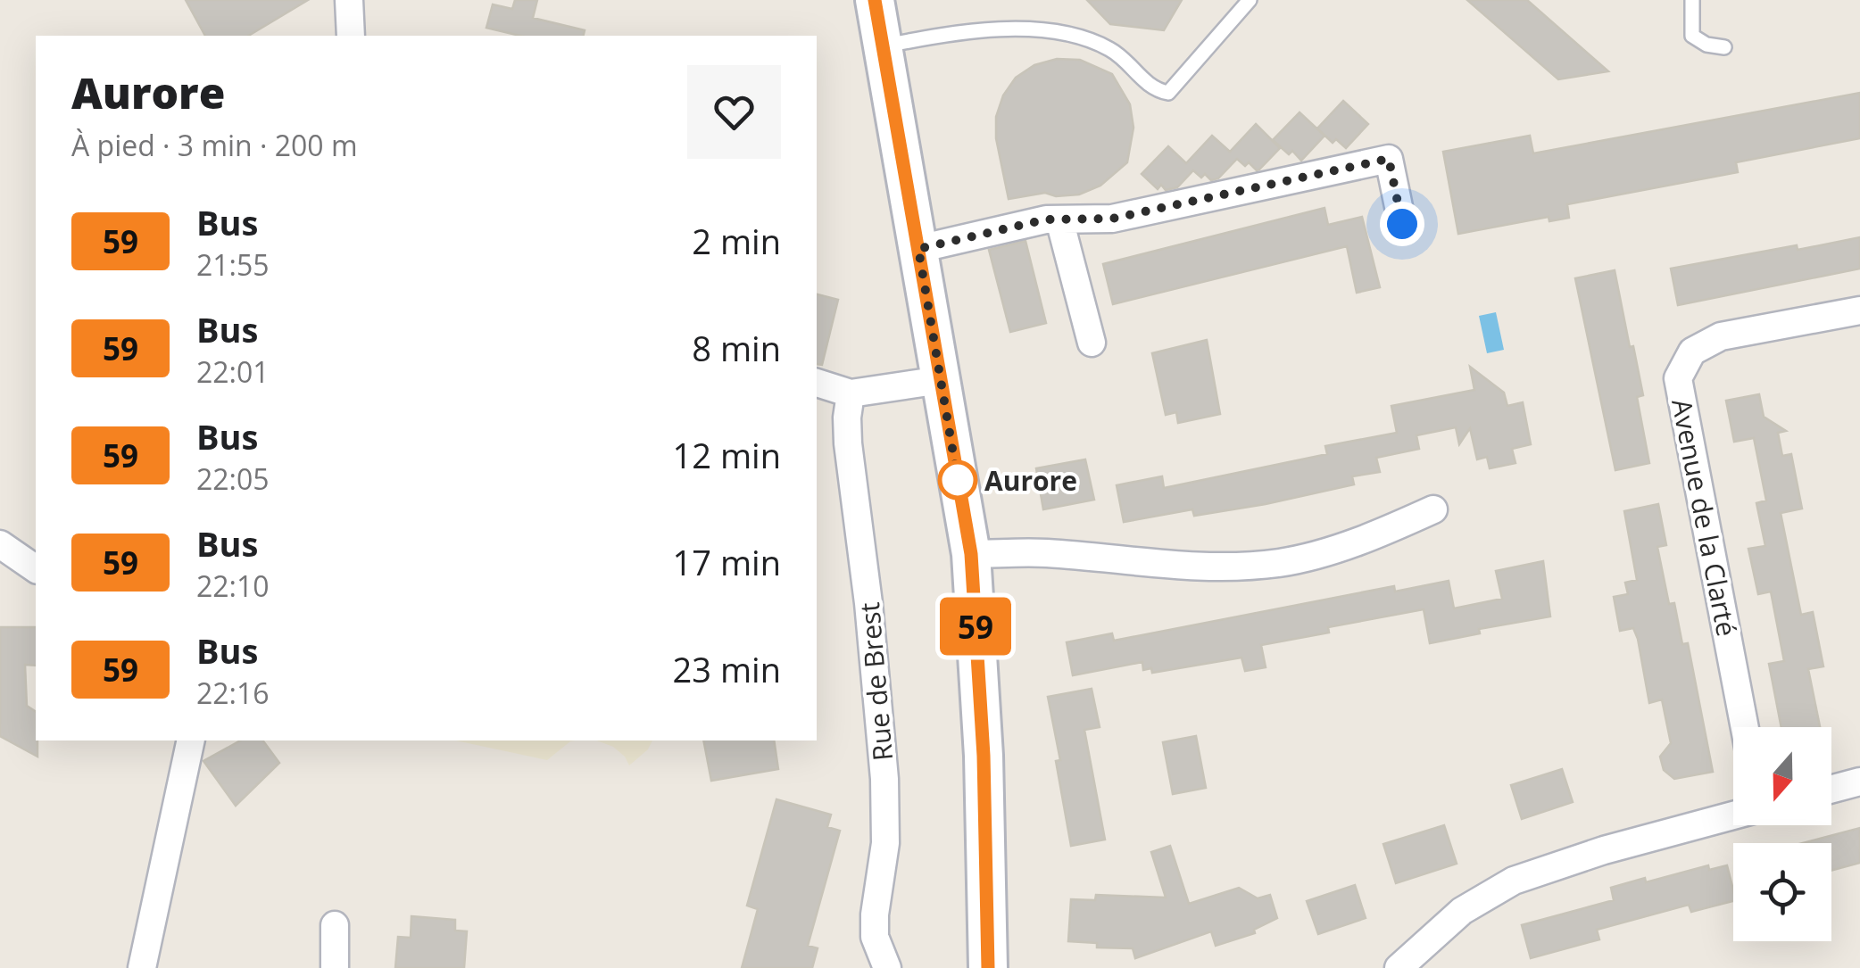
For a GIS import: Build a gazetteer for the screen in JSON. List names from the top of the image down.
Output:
{
  "streets": {
    "street": ["Avenue de la Clarté", "Rue de Brest"]
  },
  "places": ["Aurore"],
  "lines": ["bus line 59"],
  "north": "bottom",
  "page": {
    "on_map": "59",
    "heading": ["Aurore", "À pied · 3 min · 200 m"],
    "list": [
      {
        "mark": "59",
        "name": "Bus",
        "note": "21:55",
        "value": "2 min"
      },
      {
        "mark": "59",
        "name": "Bus",
        "note": "22:01",
        "value": "8 min"
      },
      {
        "mark": "59",
        "name": "Bus",
        "note": "22:05",
        "value": "12 min"
      },
      {
        "mark": "59",
        "name": "Bus",
        "note": "22:10",
        "value": "17 min"
      },
      {
        "mark": "59",
        "name": "Bus",
        "note": "22:16",
        "value": "23 min"
      }
    ]
  }
}
